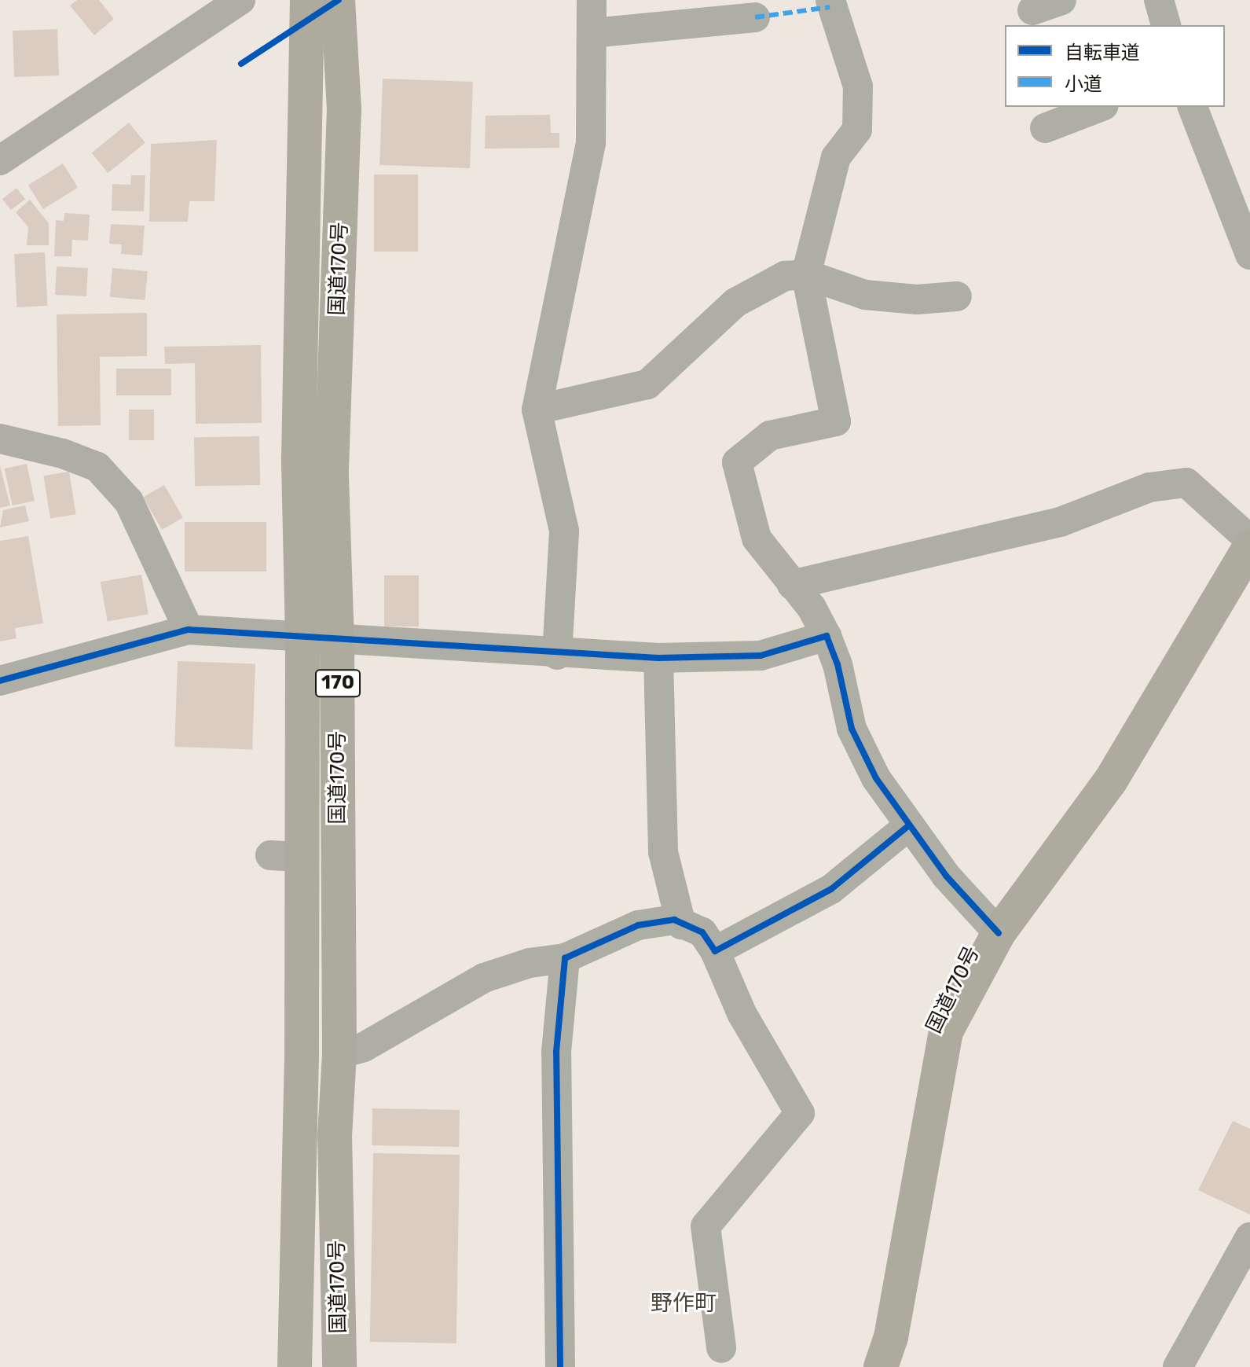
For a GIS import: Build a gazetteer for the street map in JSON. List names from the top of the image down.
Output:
{
  "streets": {
    "highway": ["国道170号", "170"]
  },
  "districts": ["野作町"],
  "legend": ["自転車道", "小道"]
}
